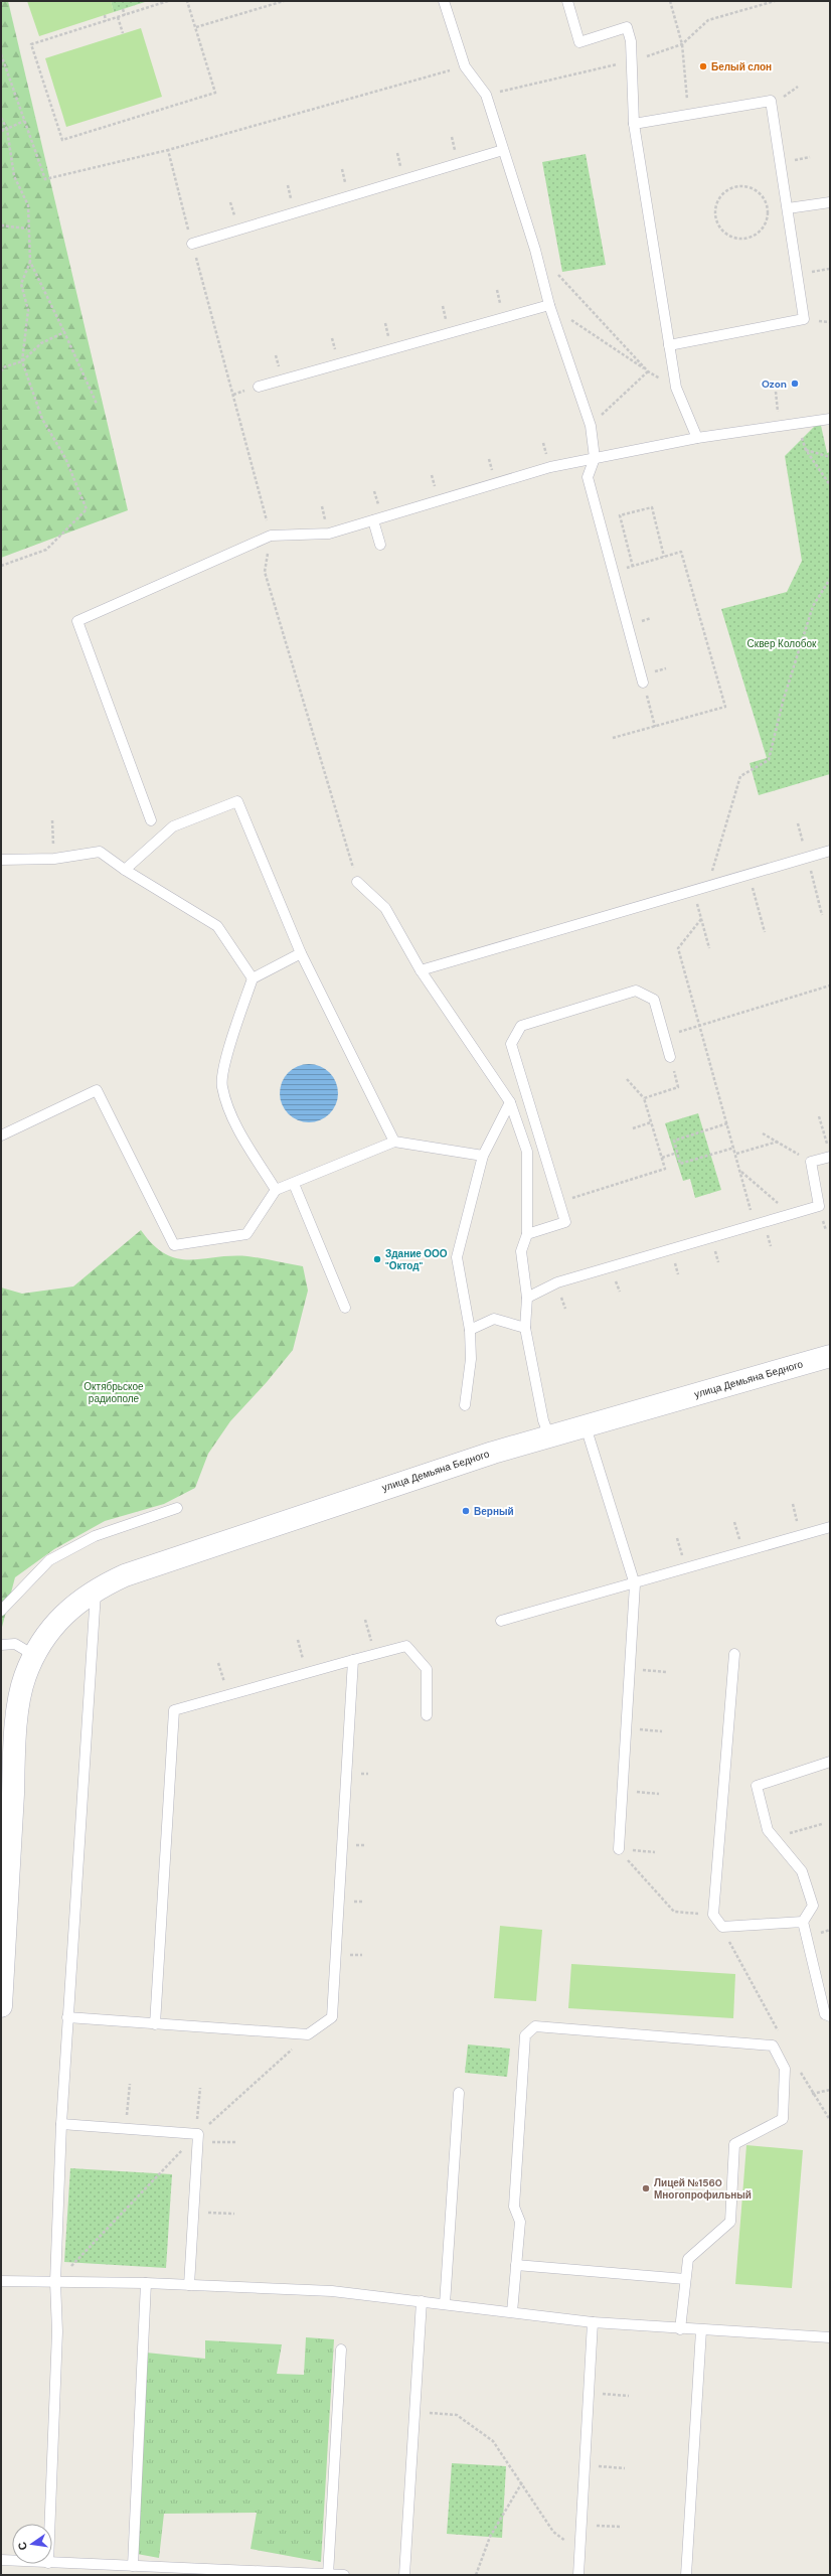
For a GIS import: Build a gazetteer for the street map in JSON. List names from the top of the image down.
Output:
{
  "streets": {
    "street": ["улица Демьяна Бедного"]
  },
  "parks": ["Сквер Колобок", "Октябрьское радиополе"],
  "places": [
    "Белый слон",
    "Ozon",
    "Здание ООО \"Октод\"",
    "Верный",
    "Лицей №1560 Многопрофильный"
  ],
  "north": "left"
}
